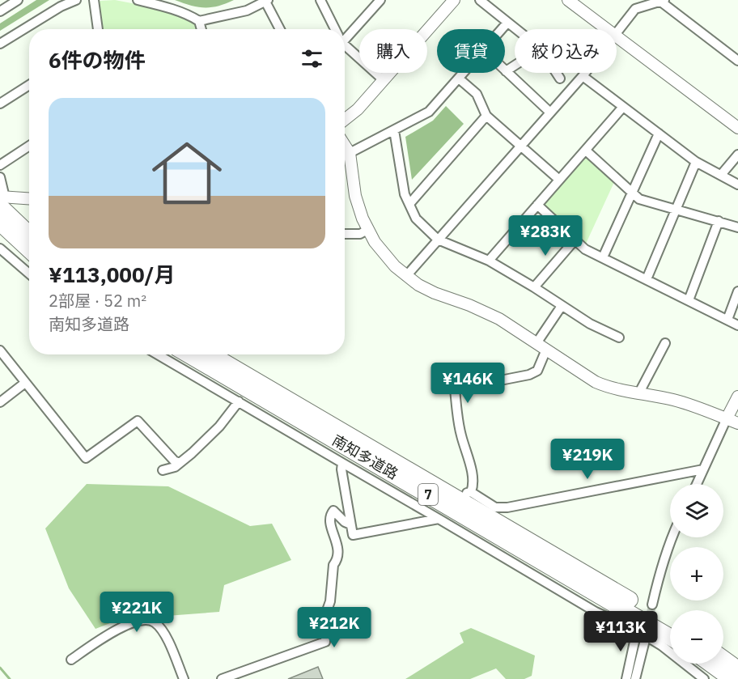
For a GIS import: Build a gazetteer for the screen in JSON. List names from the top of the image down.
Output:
{
  "streets": {
    "highway": ["南知多道路", "7"]
  },
  "page": {
    "chip": ["購入", "賃貸", "絞り込み"],
    "heading": "6件の物件",
    "list": [
      {
        "name": "¥113,000/月",
        "note": "2部屋 · 52 m² · 南知多道路"
      }
    ],
    "price": [
      "¥283K",
      "¥146K",
      "¥219K",
      "¥221K",
      "¥212K",
      "¥113K"
    ],
    "map_buttons": ["+", "−"]
  }
}
